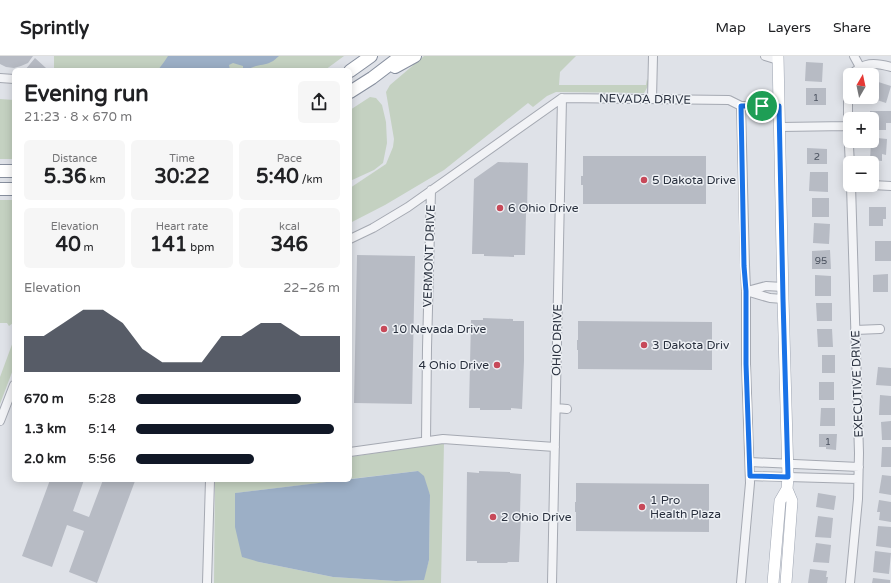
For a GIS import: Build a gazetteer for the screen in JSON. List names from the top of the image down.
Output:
{
  "streets": {
    "street": [
      "NEVADA DRIVE",
      "VERMONT DRIVE",
      "OHIO DRIVE",
      "EXECUTIVE DRIVE"
    ]
  },
  "crossings": [
    ["NEVADA DRIVE", "OHIO DRIVE"]
  ],
  "places": [
    "5 Dakota Drive",
    "6 Ohio Drive",
    "10 Nevada Drive",
    "3 Dakota Driv",
    "4 Ohio Drive",
    "1 Pro Health Plaza",
    "2 Ohio Drive"
  ],
  "house_numbers": [
    "1",
    "2",
    "95",
    "1"
  ],
  "north": "top",
  "page": {
    "header": "Sprintly",
    "nav": ["Map", "Layers", "Share"],
    "map_buttons": ["+", "−"],
    "heading": ["Evening run", "21:23 · 8 × 670 m"],
    "stats": [
      ["Distance", "5.36 km"],
      ["Time", "30:22"],
      ["Pace", "5:40 /km"],
      ["Elevation", "40 m"],
      ["Heart rate", "141 bpm"],
      ["kcal", "346"]
    ],
    "chart": ["Elevation", "22–26 m"],
    "list": [
      {
        "name": "670 m",
        "note": "5:28"
      },
      {
        "name": "1.3 km",
        "note": "5:14"
      },
      {
        "name": "2.0 km",
        "note": "5:56"
      }
    ]
  }
}
